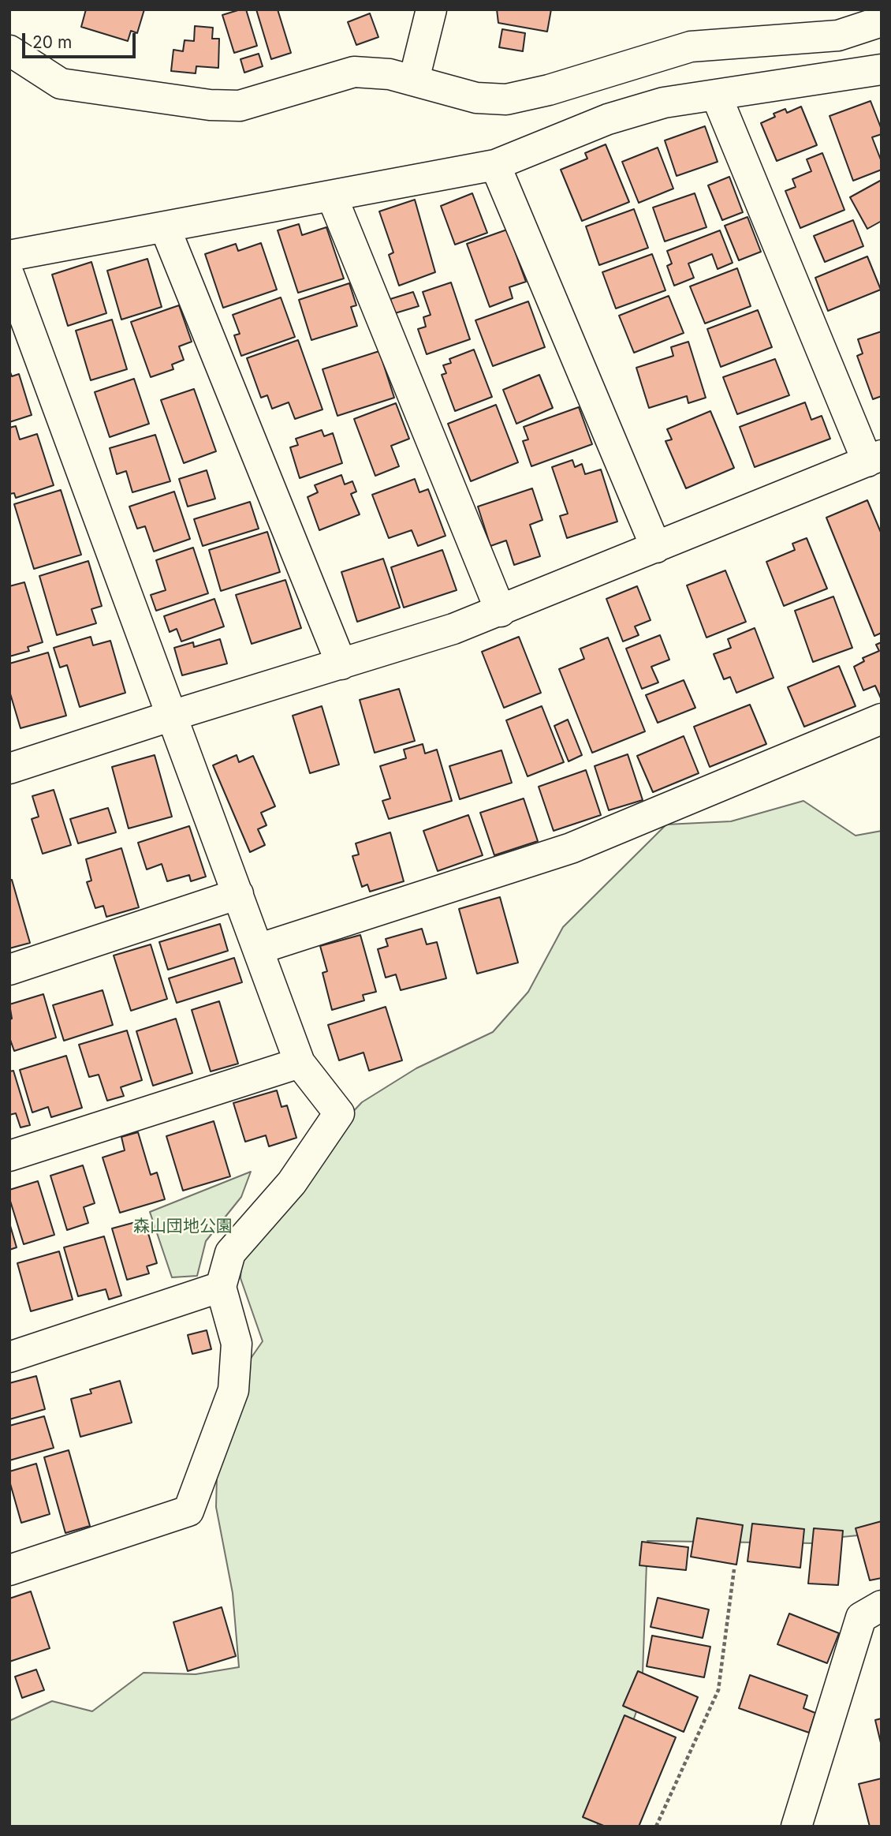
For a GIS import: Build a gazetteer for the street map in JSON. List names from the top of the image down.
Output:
{
  "parks": ["森山団地公園"],
  "scale_bar": "20 m"
}
